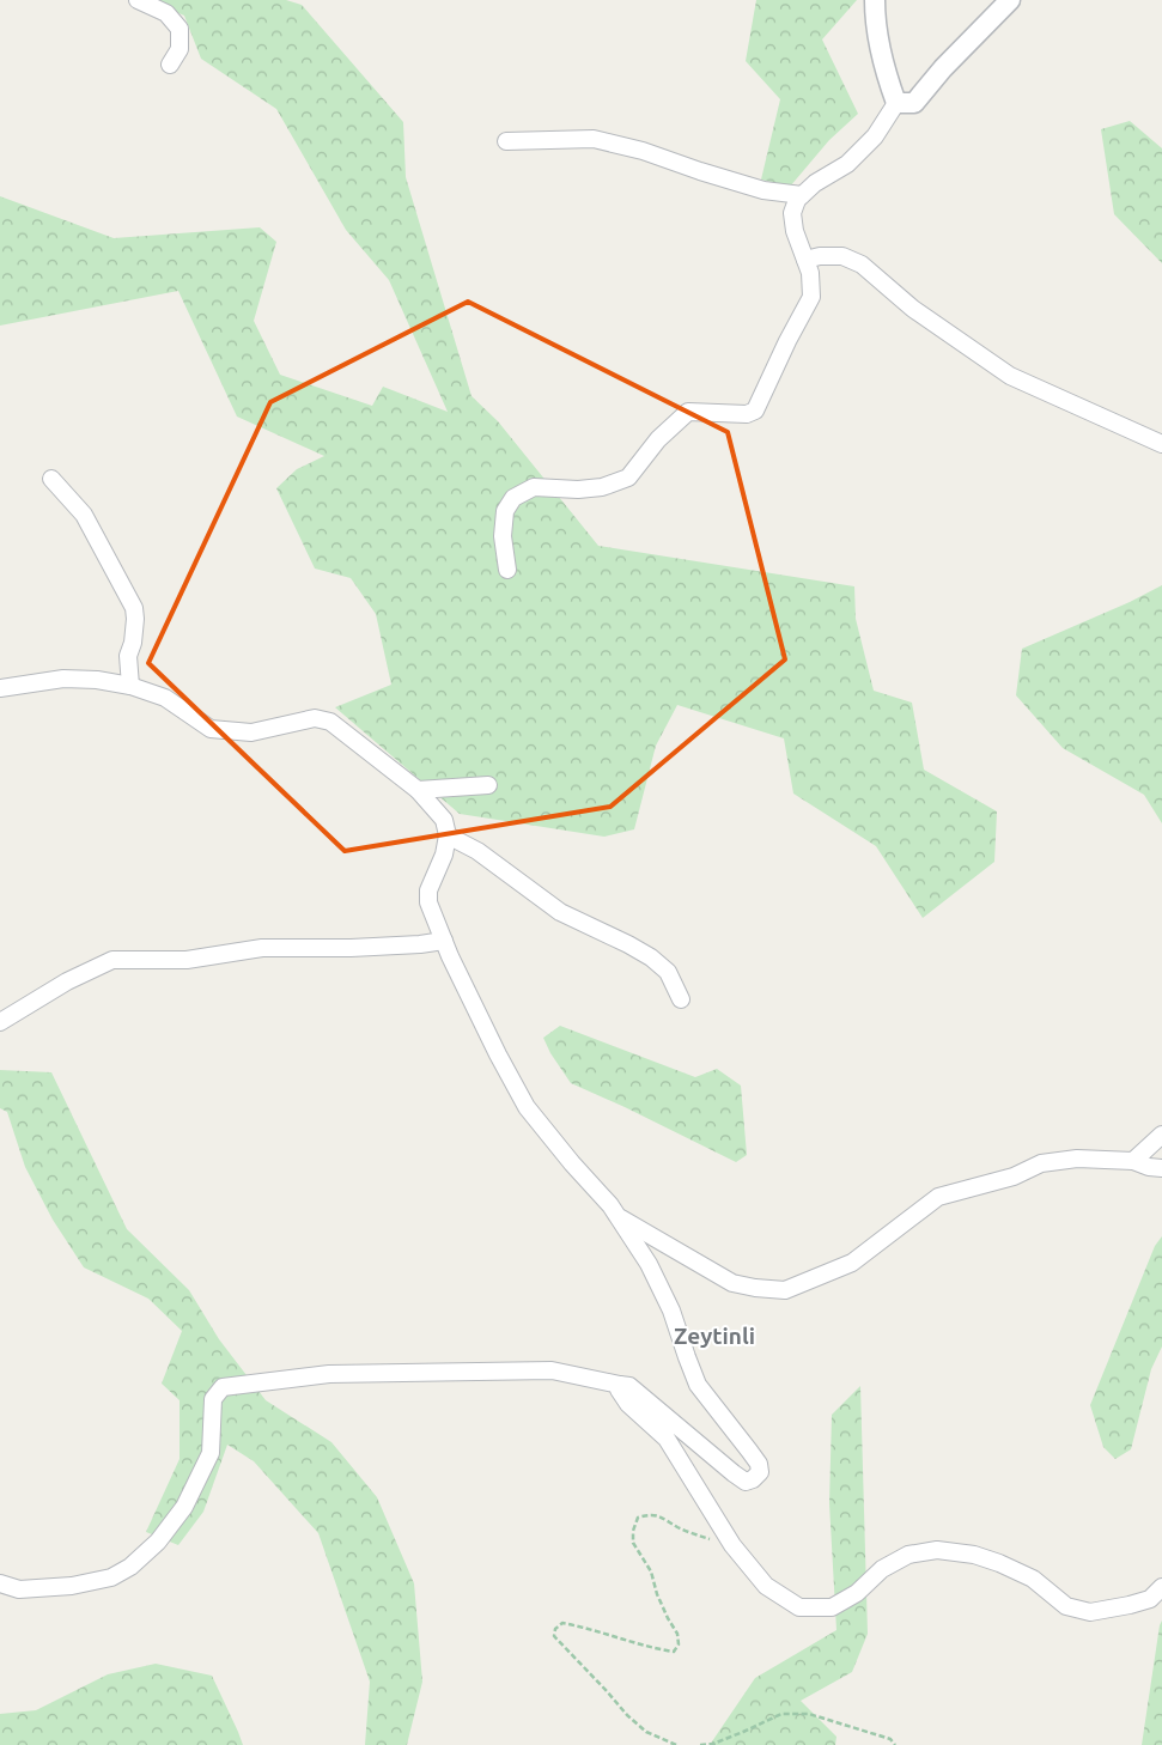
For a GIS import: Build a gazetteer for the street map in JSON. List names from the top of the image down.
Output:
{
  "districts": ["Zeytinli"]
}
